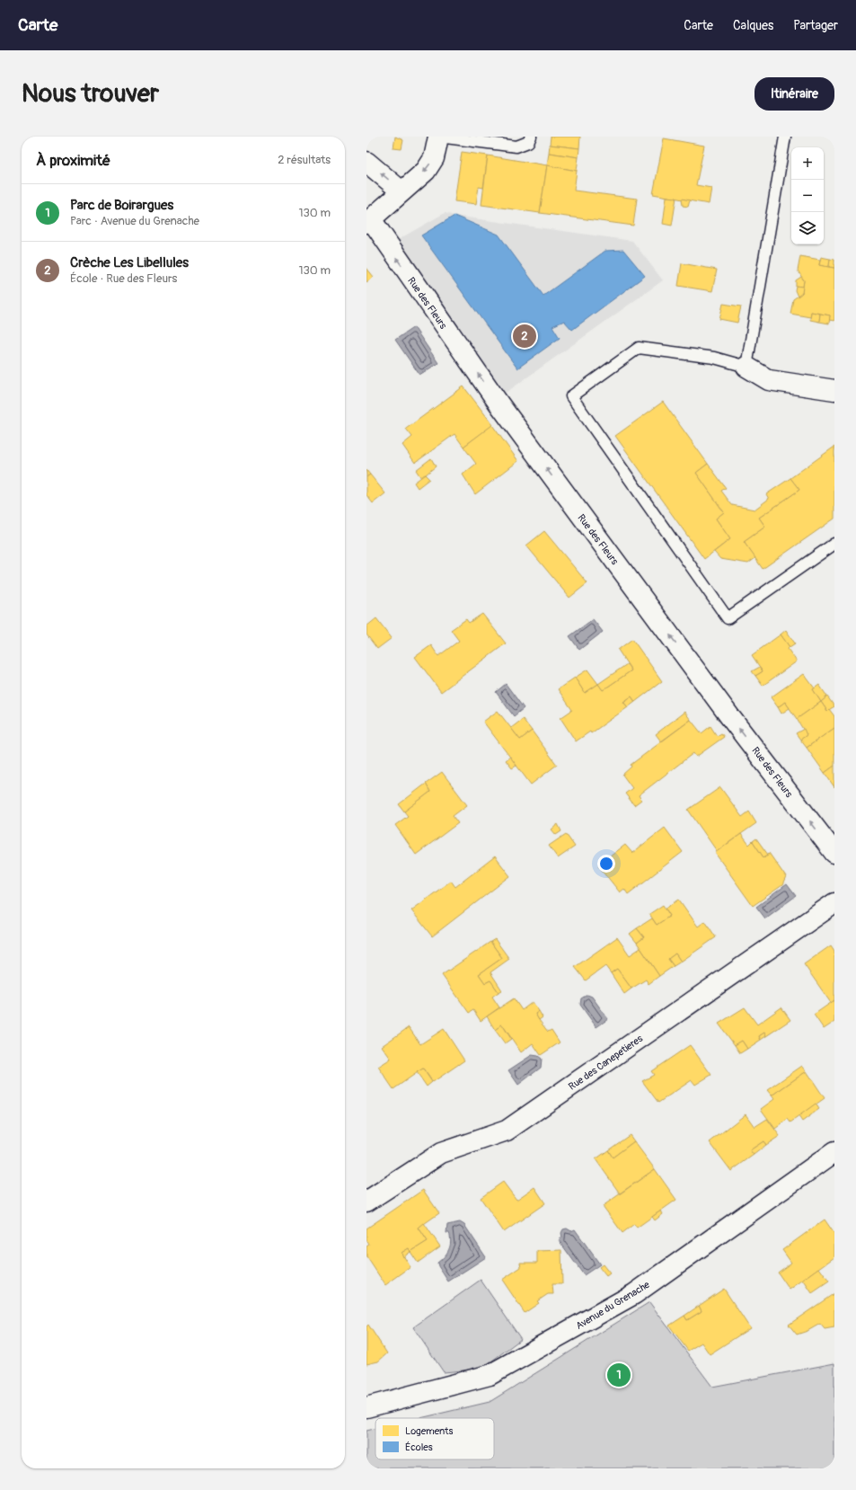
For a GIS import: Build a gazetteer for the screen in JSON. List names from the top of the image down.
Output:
{
  "streets": {
    "street": ["Rue des Fleurs", "Rue des Canepetieres", "Avenue du Grenache"]
  },
  "one_way": ["Rue des Fleurs"],
  "legend": ["Logements", "Écoles"],
  "page": {
    "header": "Carte",
    "nav": ["Carte", "Calques", "Partager"],
    "buttons": "Itinéraire",
    "title": "Nous trouver",
    "heading": ["À proximité", "2 résultats"],
    "map_buttons": ["+", "−"],
    "list": [
      {
        "mark": "1",
        "name": "Parc de Boirargues",
        "note": "Parc · Avenue du Grenache",
        "value": "130 m"
      },
      {
        "mark": "2",
        "name": "Crèche Les Libellules",
        "note": "École · Rue des Fleurs",
        "value": "130 m"
      }
    ],
    "pins": ["2", "1"]
  }
}
